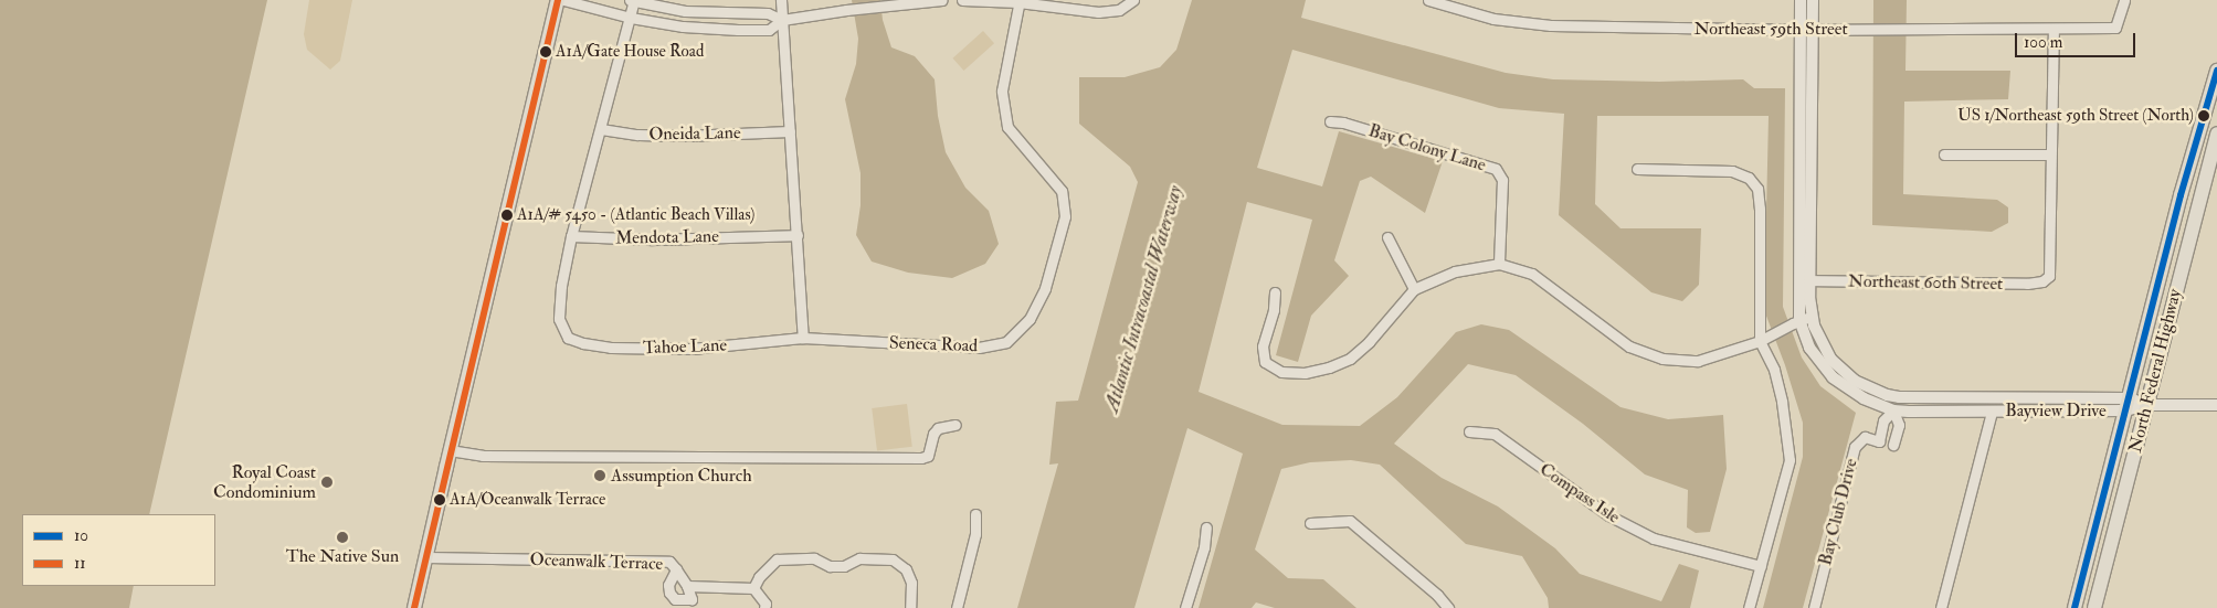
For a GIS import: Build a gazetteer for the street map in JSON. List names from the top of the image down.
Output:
{
  "streets": {
    "main road": ["North Federal Highway"],
    "street": [
      "Northeast 59th Street",
      "Oneida Lane",
      "Bay Colony Lane",
      "Mendota Lane",
      "Northeast 60th Street",
      "Seneca Road",
      "Tahoe Lane",
      "Bayview Drive",
      "Compass Isle",
      "Bay Club Drive",
      "Oceanwalk Terrace"
    ]
  },
  "crossings": [
    ["Northeast 59th Street", "Bayview Drive"],
    ["Mendota Lane", "Tahoe Lane"],
    ["Northeast 60th Street", "Bayview Drive"],
    ["Seneca Road", "Tahoe Lane"],
    ["North Federal Highway", "Bayview Drive"],
    ["Bayview Drive", "Bay Club Drive"]
  ],
  "water": ["Atlantic Intracoastal Waterway"],
  "places": [
    "A1A/Gate House Road",
    "US 1/Northeast 59th Street (North)",
    "A1A/# 5450 - (Atlantic Beach Villas)",
    "Assumption Church",
    "Royal Coast Condominium",
    "A1A/Oceanwalk Terrace",
    "The Native Sun"
  ],
  "lines": ["transit line 11", "transit line 10"],
  "legend": ["10", "11"],
  "scale_bar": "100 m"
}
